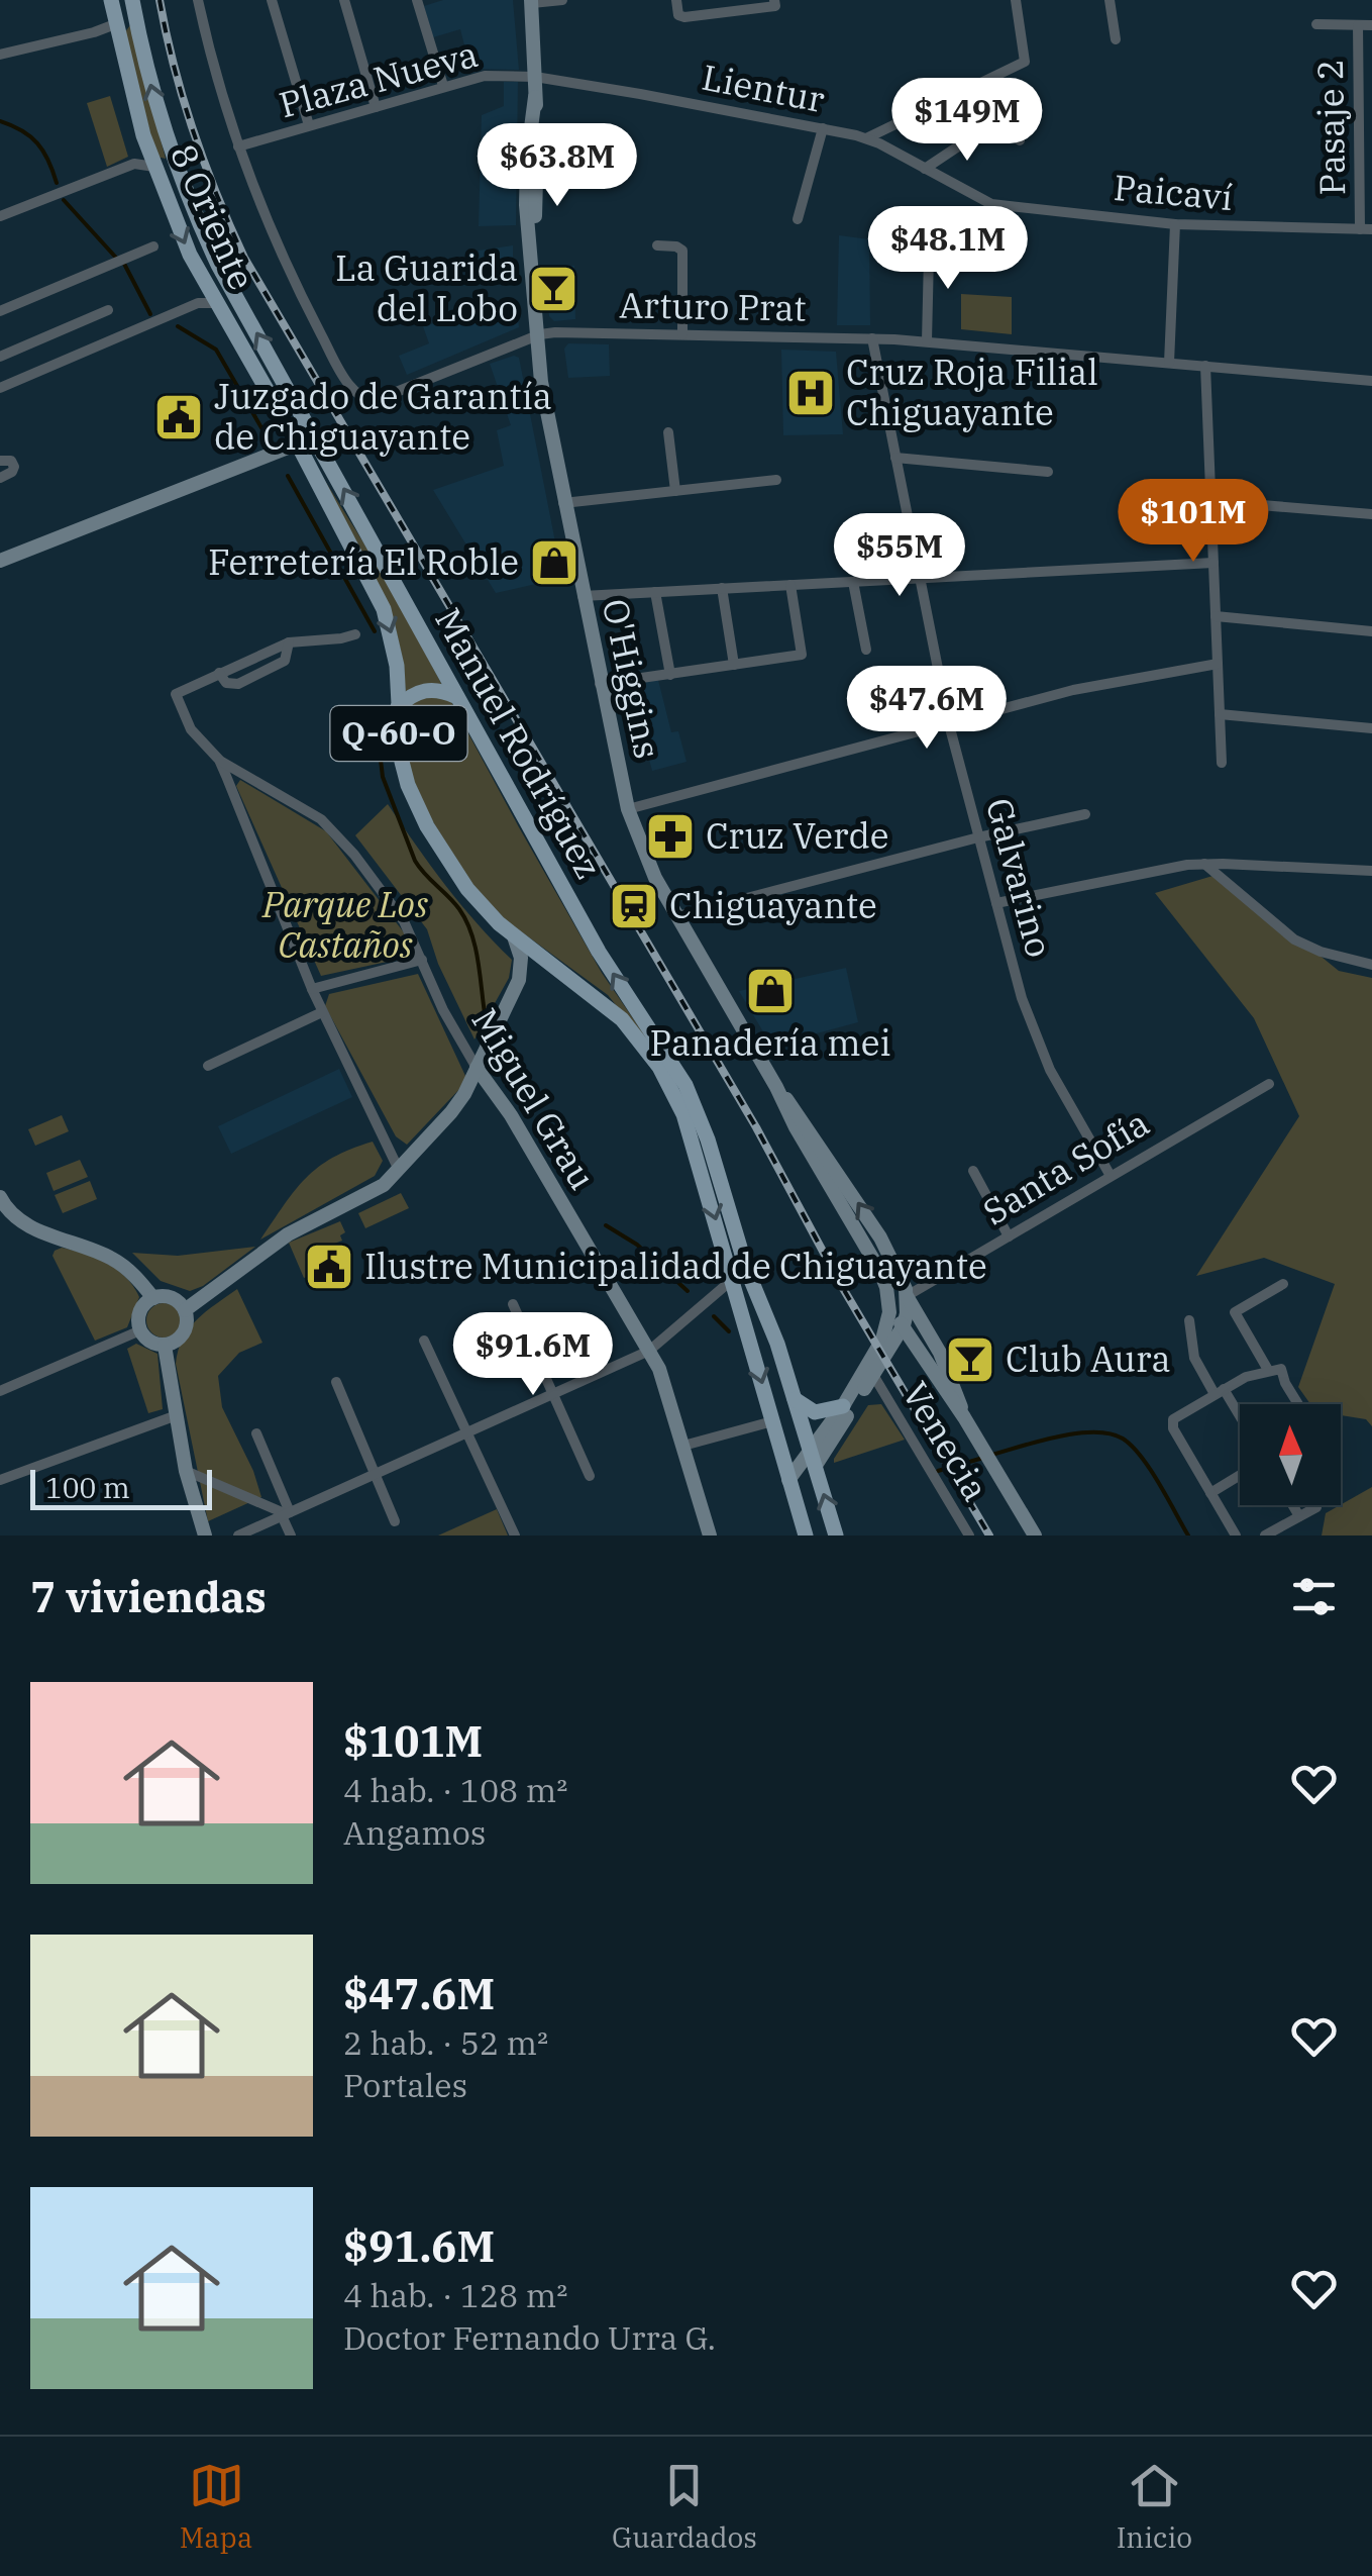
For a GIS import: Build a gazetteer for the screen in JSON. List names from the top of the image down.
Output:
{
  "streets": {
    "main road": ["8 Oriente", "Q-60-O", "Manuel Rodríguez"],
    "street": [
      "Plaza Nueva",
      "Lientur",
      "Pasaje 2",
      "Paicaví",
      "Arturo Prat",
      "O'Higgins",
      "Galvarino",
      "Miguel Grau",
      "Santa Sofía",
      "Venecia"
    ]
  },
  "crossings": [
    ["Plaza Nueva", "Lientur"],
    ["Plaza Nueva", "Arturo Prat"],
    ["Plaza Nueva", "O'Higgins"],
    ["Lientur", "Paicaví"],
    ["Lientur", "O'Higgins"],
    ["Pasaje 2", "Paicaví"],
    ["8 Oriente", "Manuel Rodríguez"],
    ["Arturo Prat", "O'Higgins"],
    ["Arturo Prat", "Galvarino"],
    ["O'Higgins", "Santa Sofía"],
    ["Galvarino", "Santa Sofía"]
  ],
  "parks": ["Parque Los Castaños"],
  "places": {
    "bar": ["La Guarida del Lobo", "Club Aura"],
    "hospital": ["Cruz Roja Filial Chiguayante"],
    "public building": ["Juzgado de Garantía de Chiguayante", "Ilustre Municipalidad de Chiguayante"],
    "shop": ["Ferretería El Roble", "Panadería mei"],
    "pharmacy": ["Cruz Verde"],
    "station": ["Chiguayante"]
  },
  "scale_bar": "100 m",
  "north": "top",
  "page": {
    "price": [
      "$149M",
      "$63.8M",
      "$48.1M",
      "$101M",
      "$55M",
      "$47.6M",
      "$91.6M"
    ],
    "scale": "100 m",
    "heading": "7 viviendas",
    "list": [
      {
        "name": "$101M",
        "note": "4 hab. · 108 m² · Angamos"
      },
      {
        "name": "$47.6M",
        "note": "2 hab. · 52 m² · Portales"
      },
      {
        "name": "$91.6M",
        "note": "4 hab. · 128 m² · Doctor Fernando Urra G."
      }
    ],
    "tabs": ["Mapa", "Guardados", "Inicio"]
  }
}
